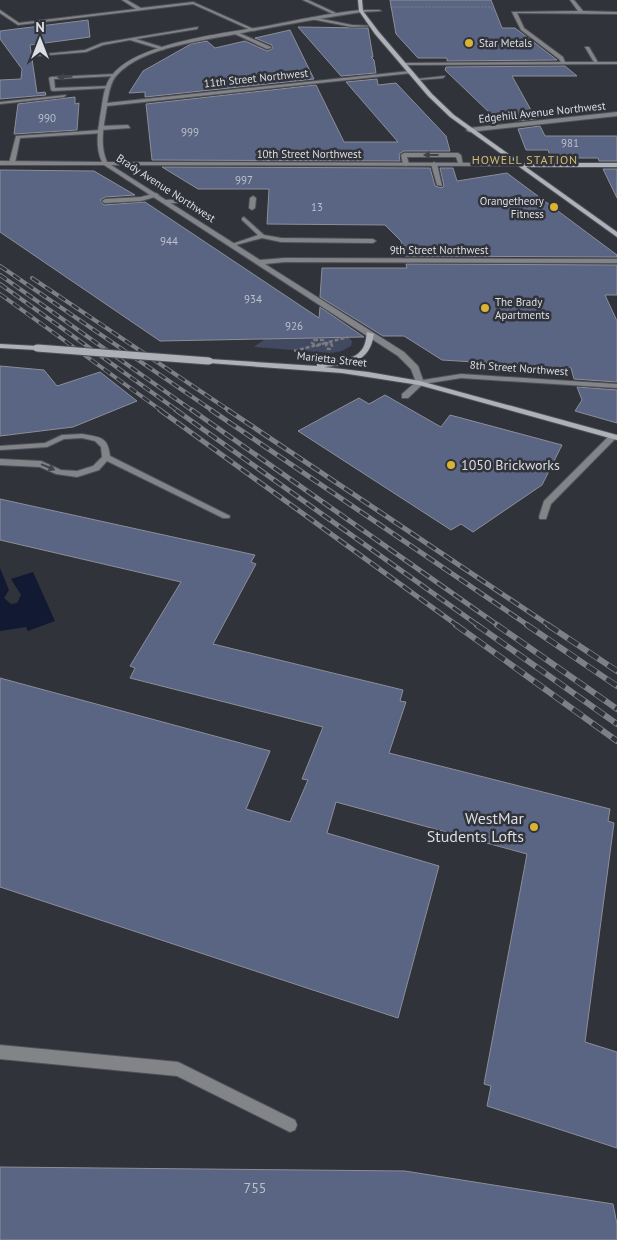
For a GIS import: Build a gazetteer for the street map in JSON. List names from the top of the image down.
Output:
{
  "streets": {
    "main road": ["10th Street Northwest", "Marietta Street"],
    "street": [
      "11th Street Northwest",
      "Edgehill Avenue Northwest",
      "Brady Avenue Northwest",
      "9th Street Northwest",
      "8th Street Northwest"
    ]
  },
  "crossings": [
    ["11th Street Northwest", "Brady Avenue Northwest"],
    ["10th Street Northwest", "Brady Avenue Northwest"],
    ["Brady Avenue Northwest", "9th Street Northwest"],
    ["Brady Avenue Northwest", "Marietta Street"],
    ["Brady Avenue Northwest", "8th Street Northwest"],
    ["Marietta Street", "8th Street Northwest"]
  ],
  "districts": ["HOWELL STATION"],
  "places": [
    "Star Metals",
    "Orangetheory Fitness",
    "The Brady Apartments",
    "1050 Brickworks",
    "WestMar Students Lofts"
  ],
  "house_numbers": [
    "990",
    "999",
    "981",
    "997",
    "13",
    "944",
    "934",
    "926",
    "755"
  ],
  "north": "top"
}
